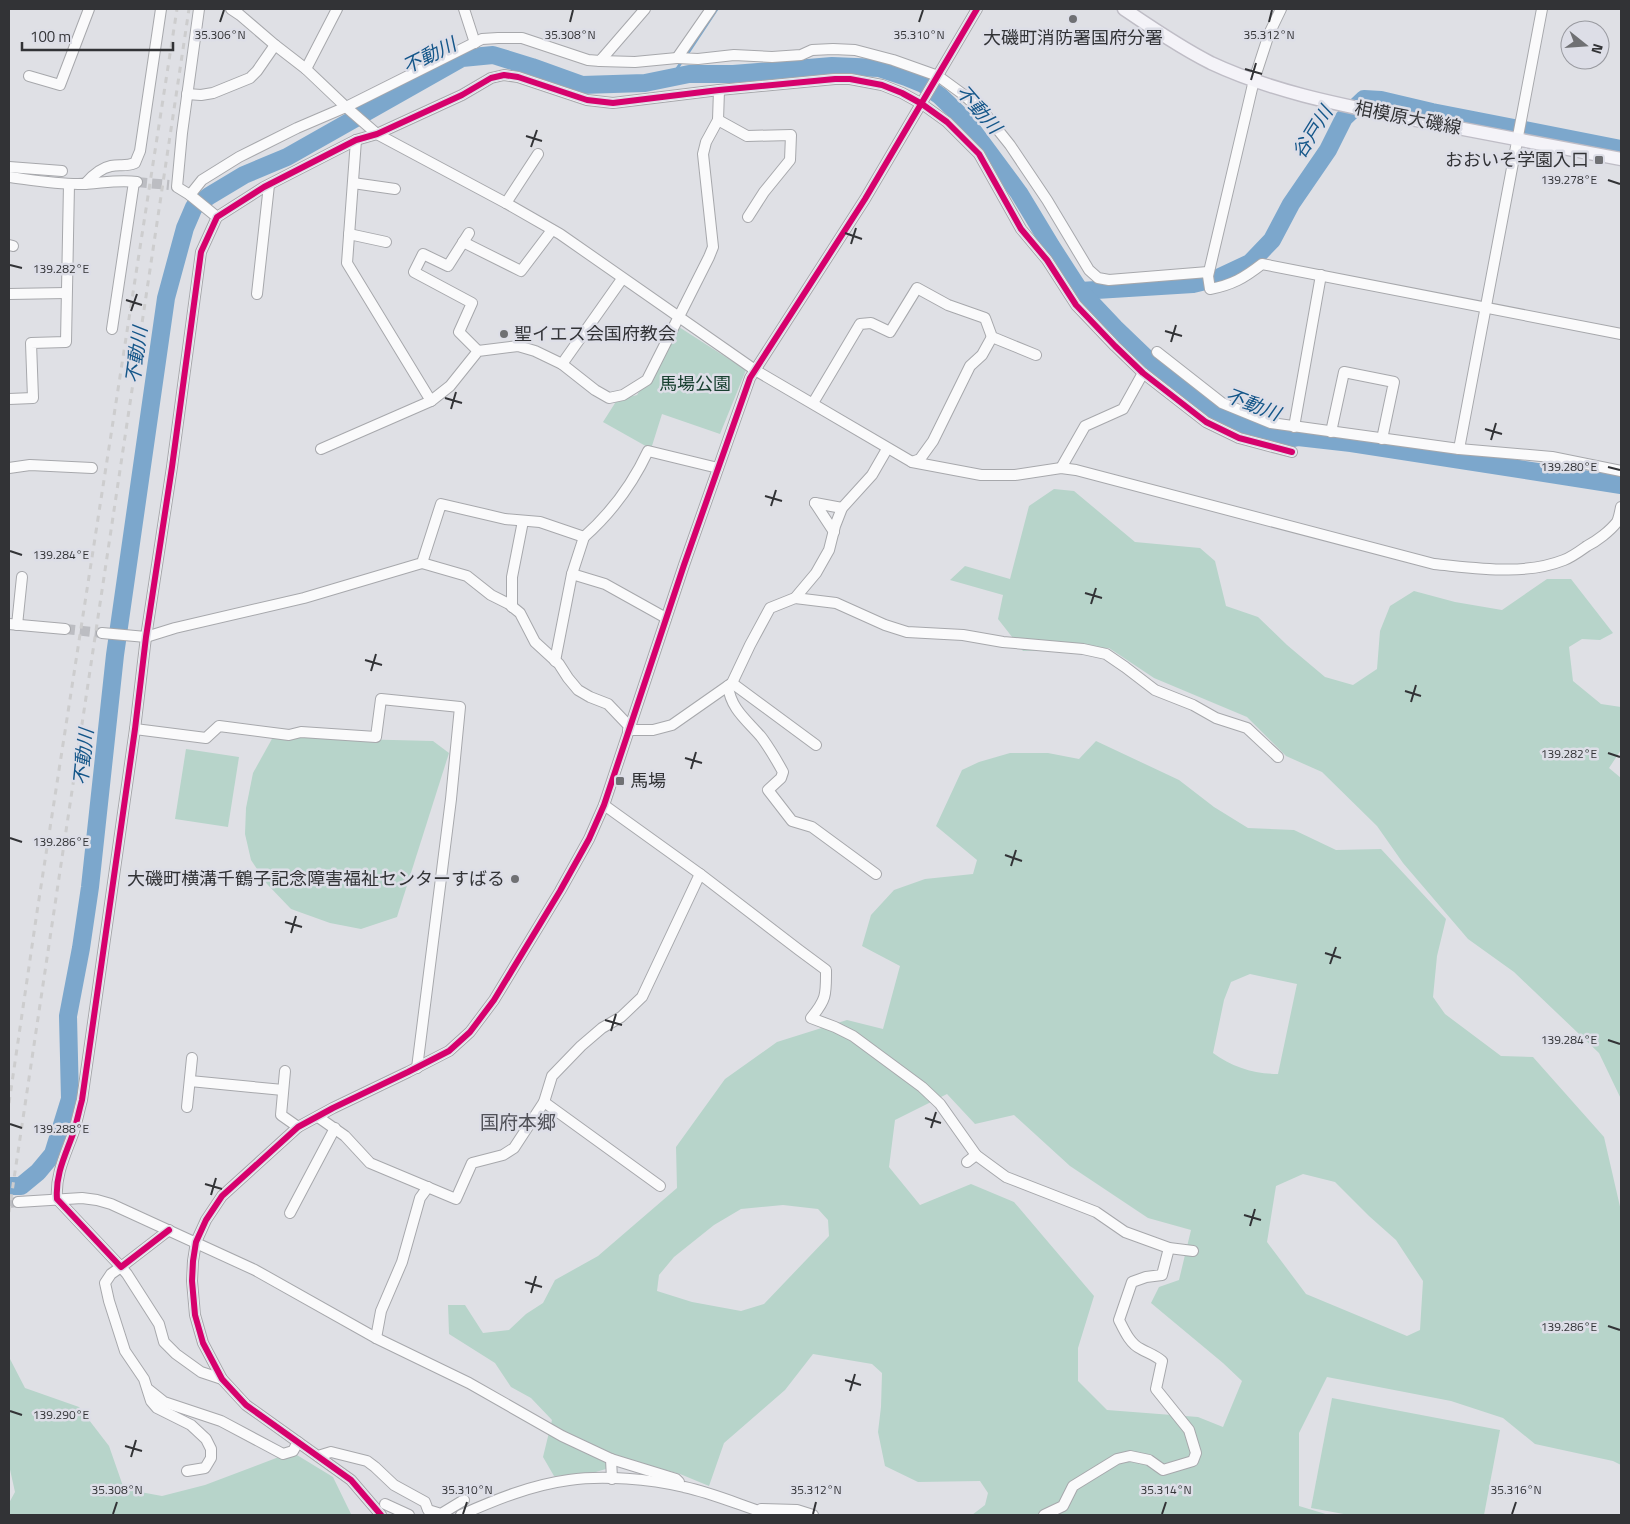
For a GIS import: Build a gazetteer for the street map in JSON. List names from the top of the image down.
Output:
{
  "streets": {
    "main road": ["相模原大磯線"]
  },
  "districts": ["国府本郷"],
  "water": ["不動川", "谷戸川"],
  "parks": ["馬場公園"],
  "places": {
    "other": ["大磯町消防署国府分署", "聖イエス会国府教会", "大磯町横溝千鶴子記念障害福祉センターすばる"],
    "transit": ["おおいそ学園入口", "馬場"]
  },
  "scale_bar": "100 m",
  "north": "right",
  "coordinates": [
    "35.306°N",
    "35.308°N",
    "35.310°N",
    "35.312°N",
    "139.278°E",
    "139.282°E",
    "139.280°E",
    "139.284°E",
    "139.286°E",
    "139.288°E",
    "139.290°E",
    "35.314°N",
    "35.316°N"
  ]
}
